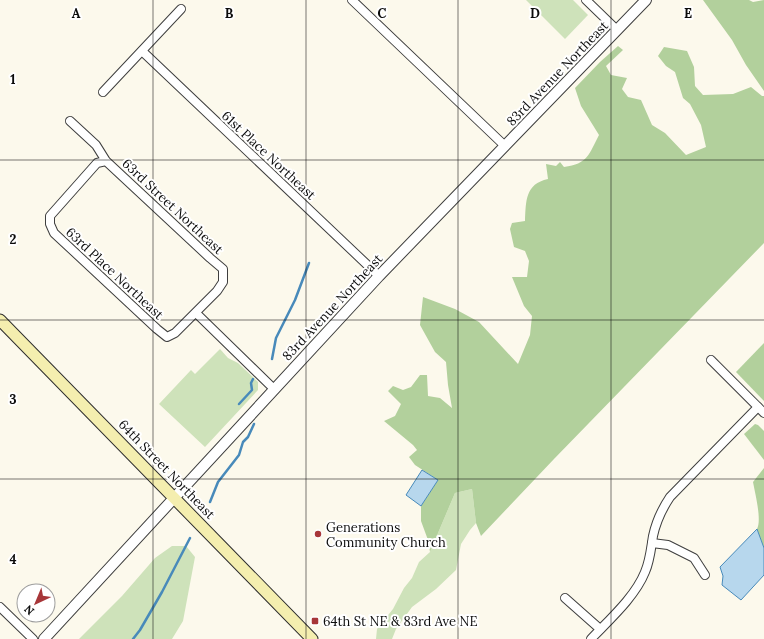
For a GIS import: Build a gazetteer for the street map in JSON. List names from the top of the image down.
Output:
{
  "streets": {
    "main road": ["64th Street Northeast"],
    "street": [
      "83rd Avenue Northeast",
      "61st Place Northeast",
      "63rd Street Northeast",
      "63rd Place Northeast"
    ]
  },
  "crossings": [
    ["83rd Avenue Northeast", "61st Place Northeast"],
    ["83rd Avenue Northeast", "64th Street Northeast"],
    ["63rd Street Northeast", "63rd Place Northeast"]
  ],
  "places": {
    "other": ["Generations Community Church"],
    "transit": ["64th St NE & 83rd Ave NE"]
  },
  "north": "bottom left",
  "grid": {
    "columns": [
      "A",
      "B",
      "C",
      "D",
      "E"
    ],
    "rows": [
      "1",
      "2",
      "3",
      "4"
    ]
  }
}
